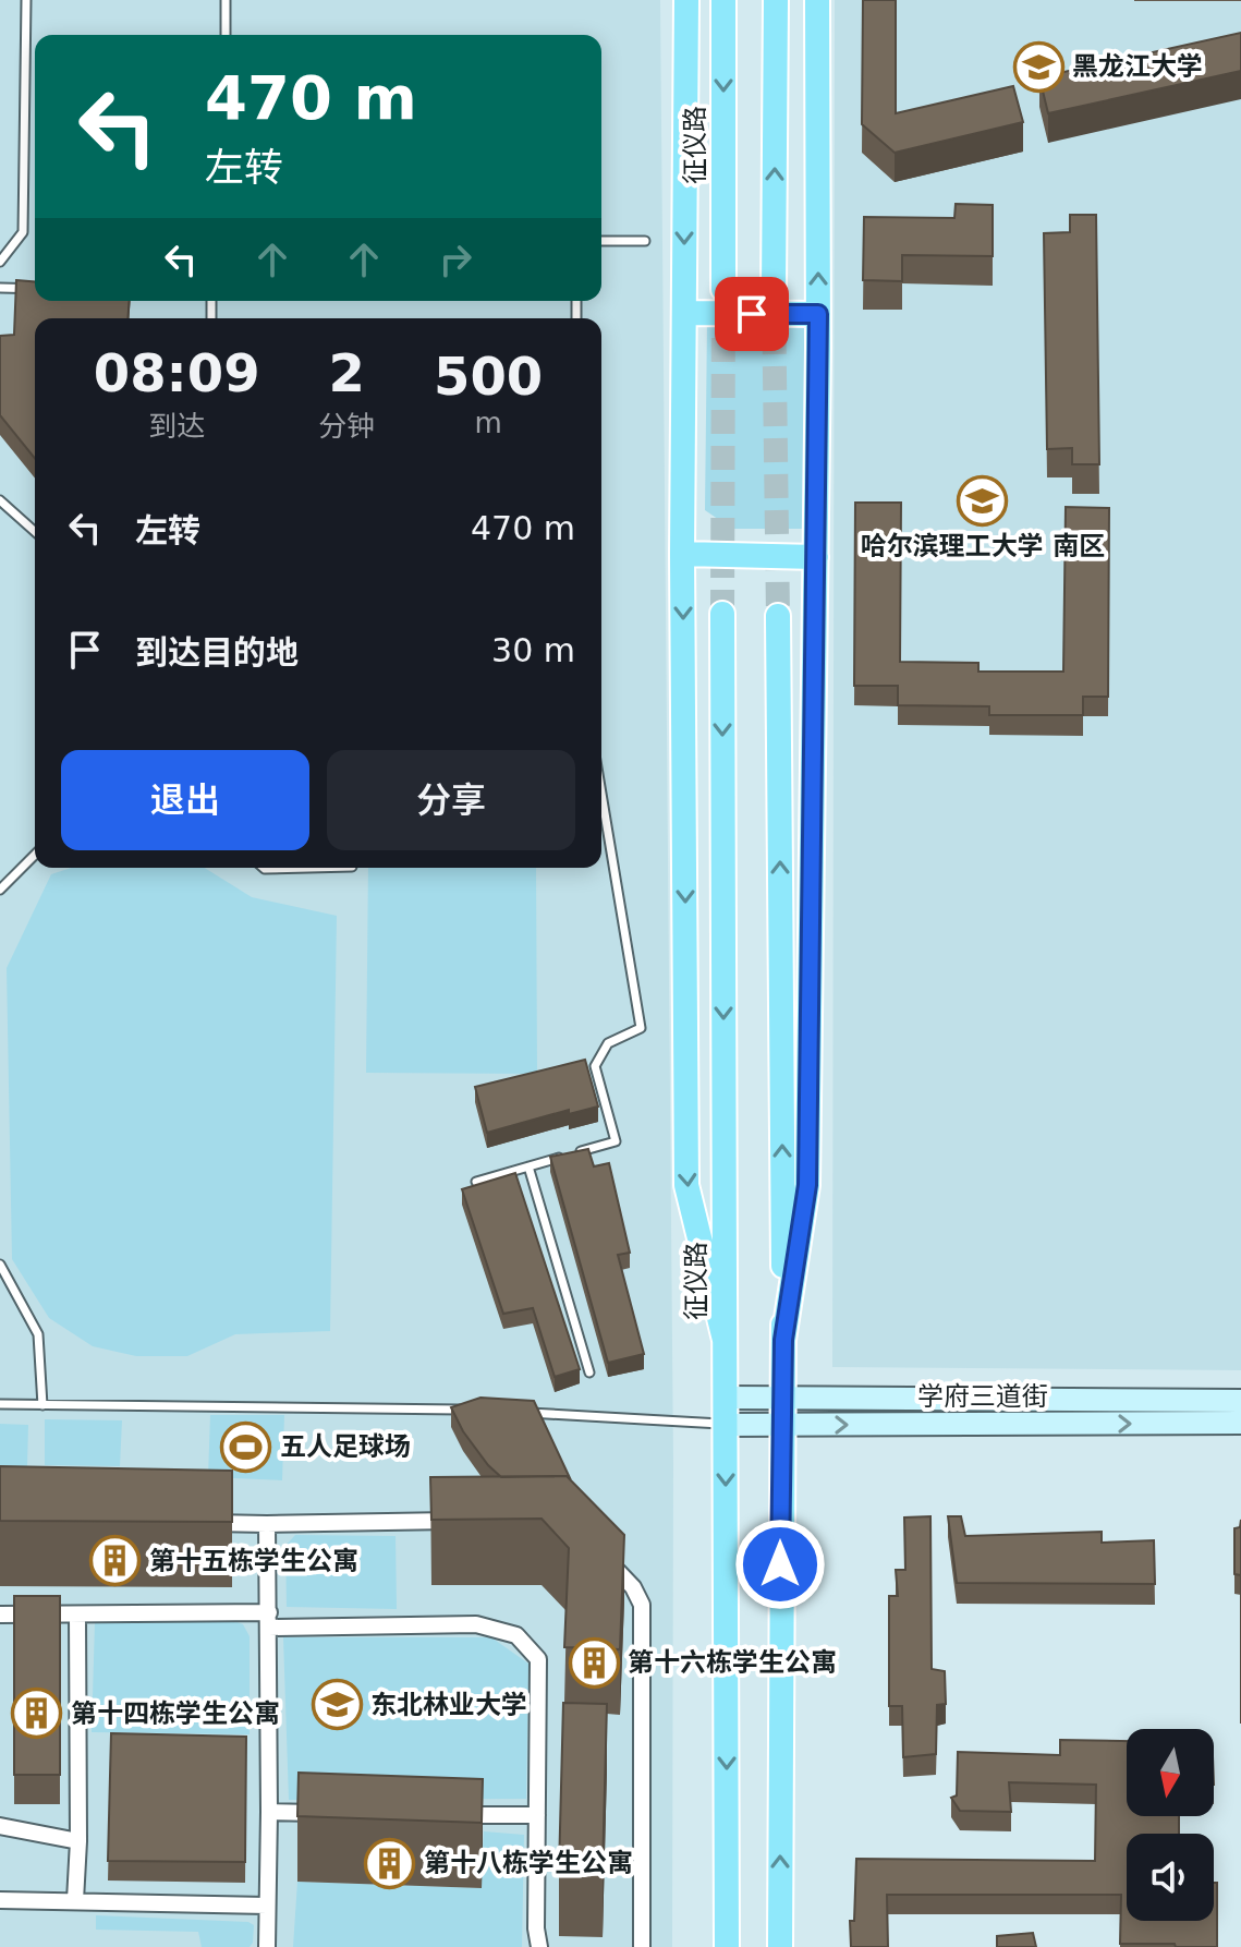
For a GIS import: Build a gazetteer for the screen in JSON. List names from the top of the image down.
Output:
{
  "streets": {
    "main road": ["征仪路", "学府三道街"]
  },
  "crossings": [
    ["征仪路", "学府三道街"]
  ],
  "places": {
    "school or university": ["黑龙江大学", "哈尔滨理工大学 南区", "东北林业大学"],
    "sports": ["五人足球场"],
    "building": [
      "第十五栋学生公寓",
      "第十六栋学生公寓",
      "第十四栋学生公寓",
      "第十八栋学生公寓"
    ]
  },
  "north": "bottom",
  "page": {
    "turn": ["470 m", "左转"],
    "eta": [
      "08:09",
      "到达",
      "2",
      "分钟",
      "500",
      "m"
    ],
    "list": [
      {
        "name": "左转",
        "value": "470 m"
      },
      {
        "name": "到达目的地",
        "value": "30 m"
      }
    ],
    "buttons": ["退出", "分享"]
  }
}
